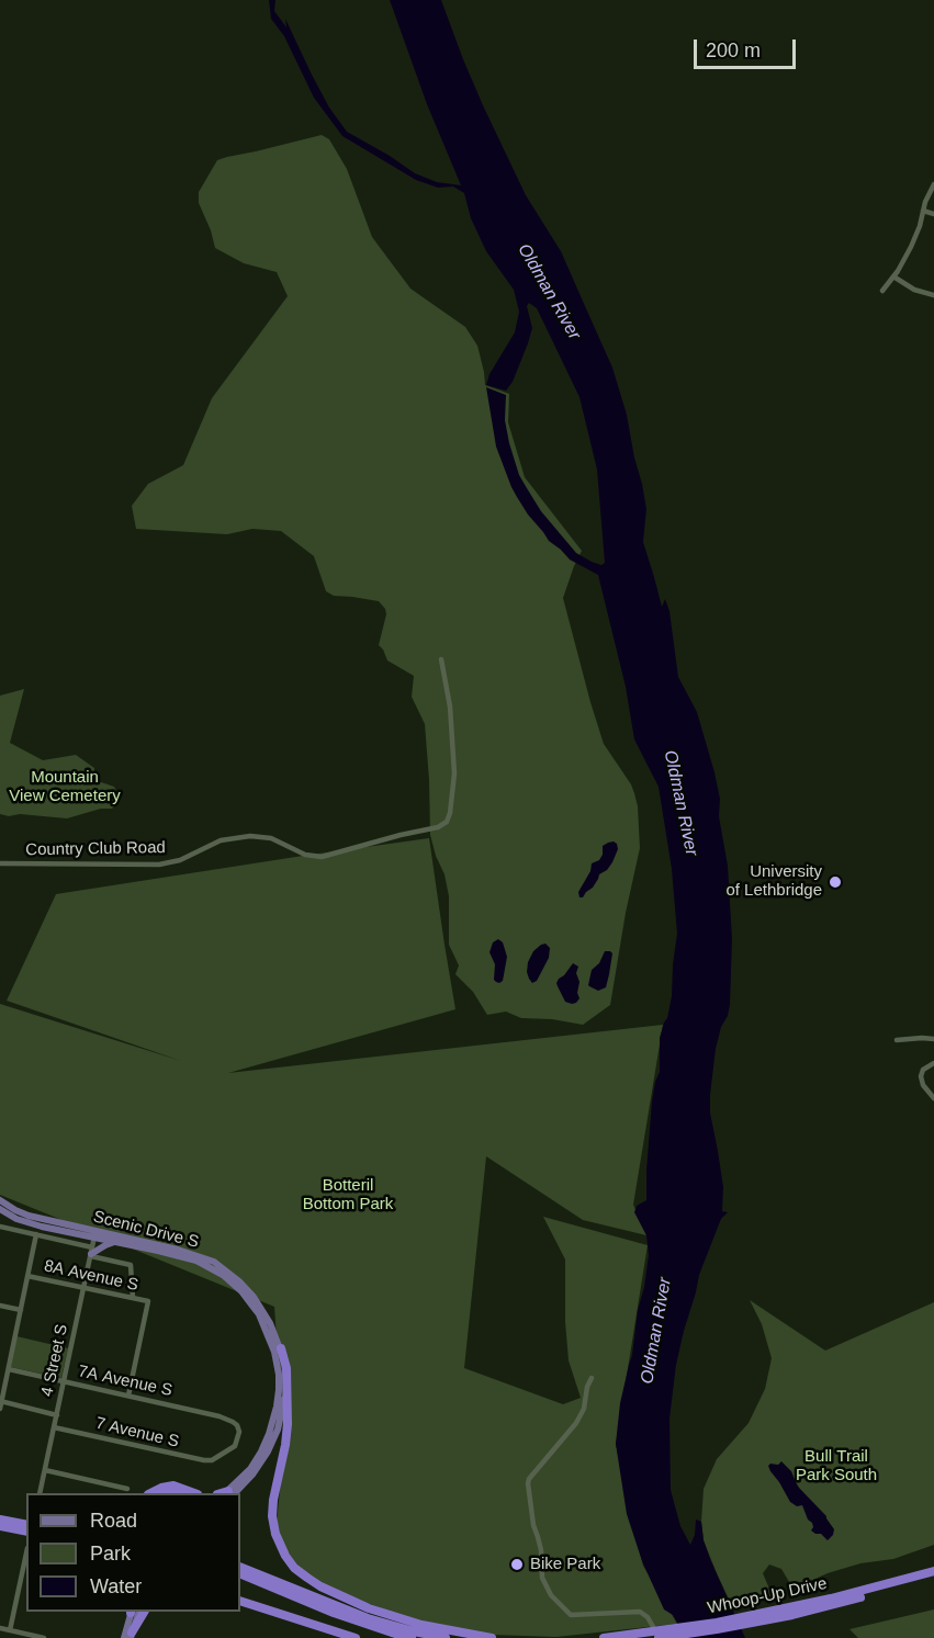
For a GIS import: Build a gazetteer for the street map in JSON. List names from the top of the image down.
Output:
{
  "streets": {
    "highway": ["Whoop-Up Drive"],
    "main road": ["Scenic Drive S"],
    "street": [
      "Country Club Road",
      "8A Avenue S",
      "4 Street S",
      "7A Avenue S",
      "7 Avenue S"
    ]
  },
  "crossings": [
    ["Scenic Drive S", "4 Street S"],
    ["8A Avenue S", "4 Street S"],
    ["8A Avenue S", "7A Avenue S"],
    ["4 Street S", "7A Avenue S"],
    ["4 Street S", "7 Avenue S"],
    ["7A Avenue S", "7 Avenue S"]
  ],
  "water": ["Oldman River"],
  "parks": ["Mountain View Cemetery", "Botteril Bottom Park", "Bull Trail Park South"],
  "places": ["University of Lethbridge", "Bike Park"],
  "legend": ["Road", "Park", "Water"],
  "scale_bar": "200 m"
}
